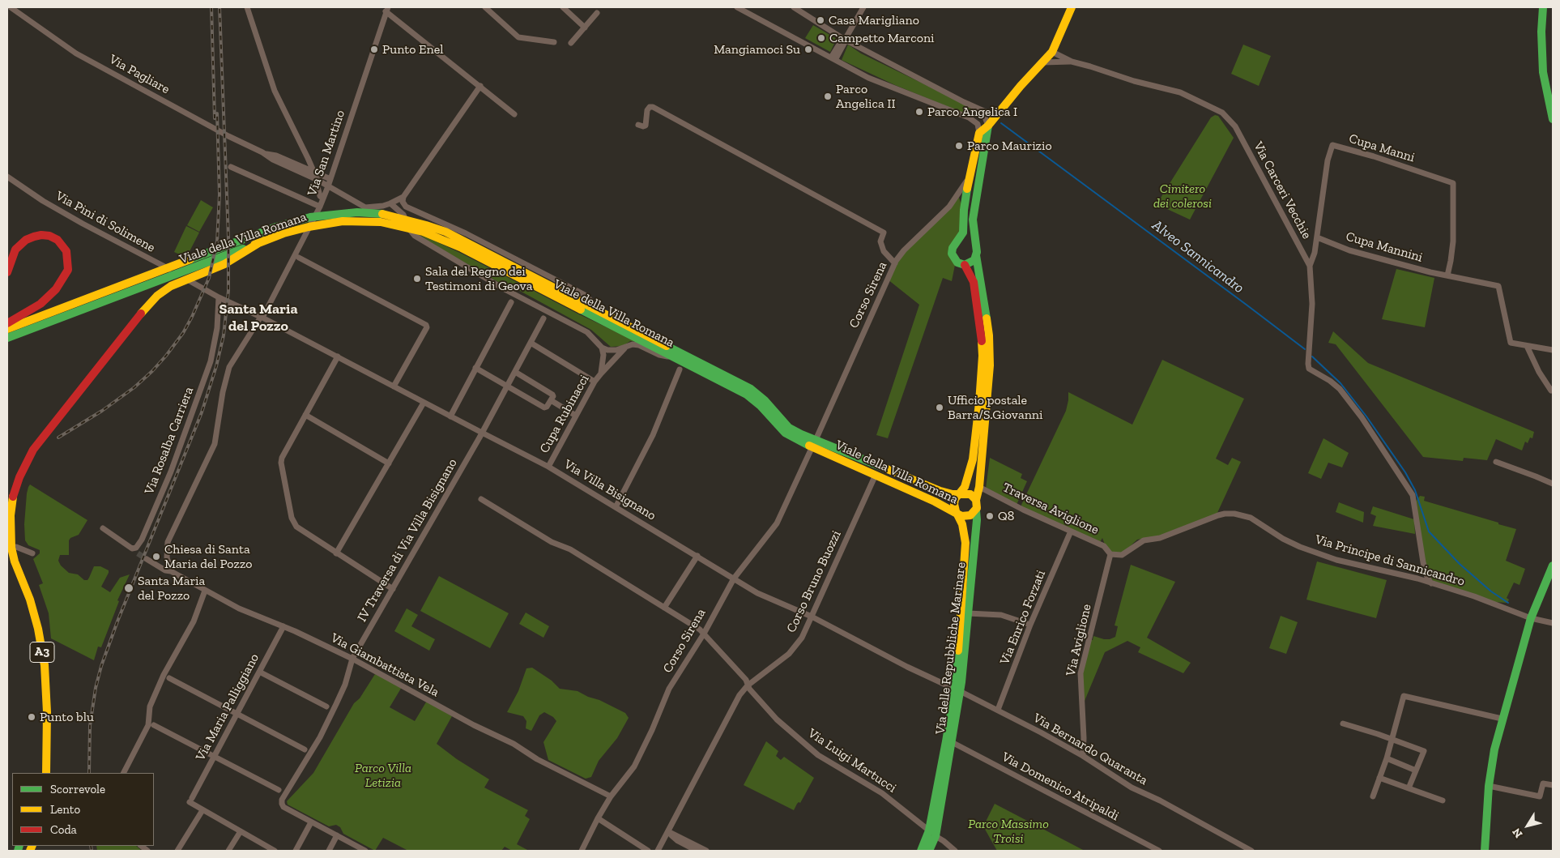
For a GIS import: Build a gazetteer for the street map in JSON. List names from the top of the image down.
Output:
{
  "streets": {
    "main road": ["Viale della Villa Romana", "Via delle Repubbliche Marinare", "A3"],
    "street": [
      "Via Pagliare",
      "Cupa Manni",
      "Via San Martino",
      "Via Carceri Vecchie",
      "Via Pini di Solimene",
      "Cupa Mannini",
      "Corso Sirena",
      "Cupa Rubinacci",
      "Via Rosalba Carriera",
      "Via Villa Bisignano",
      "Traversa Aviglione",
      "IV Traversa di Via Villa Bisignano",
      "Via Principe di Sannicandro",
      "Corso Bruno Buozzi",
      "Via Enrico Forzati",
      "Via Aviglione",
      "Via Giambattista Vela",
      "Via Maria Palliggiano",
      "Via Bernardo Quaranta",
      "Via Luigi Martucci",
      "Via Domenico Atripaldi"
    ]
  },
  "crossings": [
    ["Via Pagliare", "Via San Martino"],
    ["Cupa Manni", "Via Carceri Vecchie"],
    ["Cupa Manni", "Cupa Mannini"],
    ["Via San Martino", "Via Pini di Solimene"],
    ["Via San Martino", "Via Villa Bisignano"],
    ["Via San Martino", "Via Giambattista Vela"],
    ["Via Pini di Solimene", "Via Rosalba Carriera"],
    ["Via Pini di Solimene", "Via Villa Bisignano"],
    ["Viale della Villa Romana", "Corso Sirena"],
    ["Viale della Villa Romana", "Corso Bruno Buozzi"],
    ["Viale della Villa Romana", "Via delle Repubbliche Marinare"],
    ["Viale della Villa Romana", "A3"],
    ["Corso Sirena", "Via Villa Bisignano"],
    ["Corso Sirena", "Via Giambattista Vela"],
    ["Corso Sirena", "Via Luigi Martucci"],
    ["Cupa Rubinacci", "Via Villa Bisignano"],
    ["Via Villa Bisignano", "IV Traversa di Via Villa Bisignano"],
    ["Via Villa Bisignano", "Corso Bruno Buozzi"],
    ["Via Villa Bisignano", "Via Bernardo Quaranta"],
    ["Traversa Aviglione", "Via Principe di Sannicandro"],
    ["Traversa Aviglione", "Via Aviglione"],
    ["IV Traversa di Via Villa Bisignano", "Via Giambattista Vela"],
    ["Via Principe di Sannicandro", "Via Aviglione"],
    ["Corso Bruno Buozzi", "Via Bernardo Quaranta"],
    ["Corso Bruno Buozzi", "Via Luigi Martucci"],
    ["Via Enrico Forzati", "Via Bernardo Quaranta"],
    ["Via Aviglione", "Via Bernardo Quaranta"],
    ["Via delle Repubbliche Marinare", "Via Bernardo Quaranta"],
    ["Via delle Repubbliche Marinare", "Via Luigi Martucci"],
    ["Via delle Repubbliche Marinare", "Via Domenico Atripaldi"],
    ["Via Giambattista Vela", "Via Maria Palliggiano"]
  ],
  "districts": ["Santa Maria del Pozzo"],
  "water": ["Alveo Sannicandro"],
  "parks": ["Cimitero dei colerosi", "Parco Villa Letizia", "Parco Massimo Troisi"],
  "places": [
    "Casa Marigliano",
    "Campetto Marconi",
    "Punto Enel",
    "Mangiamoci Su",
    "Parco Angelica II",
    "Parco Angelica I",
    "Parco Maurizio",
    "Sala del Regno dei Testimoni di Geova",
    "Ufficio postale Barra/S.Giovanni",
    "Q8",
    "Chiesa di Santa Maria del Pozzo",
    "Santa Maria del Pozzo",
    "Punto blu"
  ],
  "legend": ["Scorrevole", "Lento", "Coda"],
  "north": "bottom left"
}
